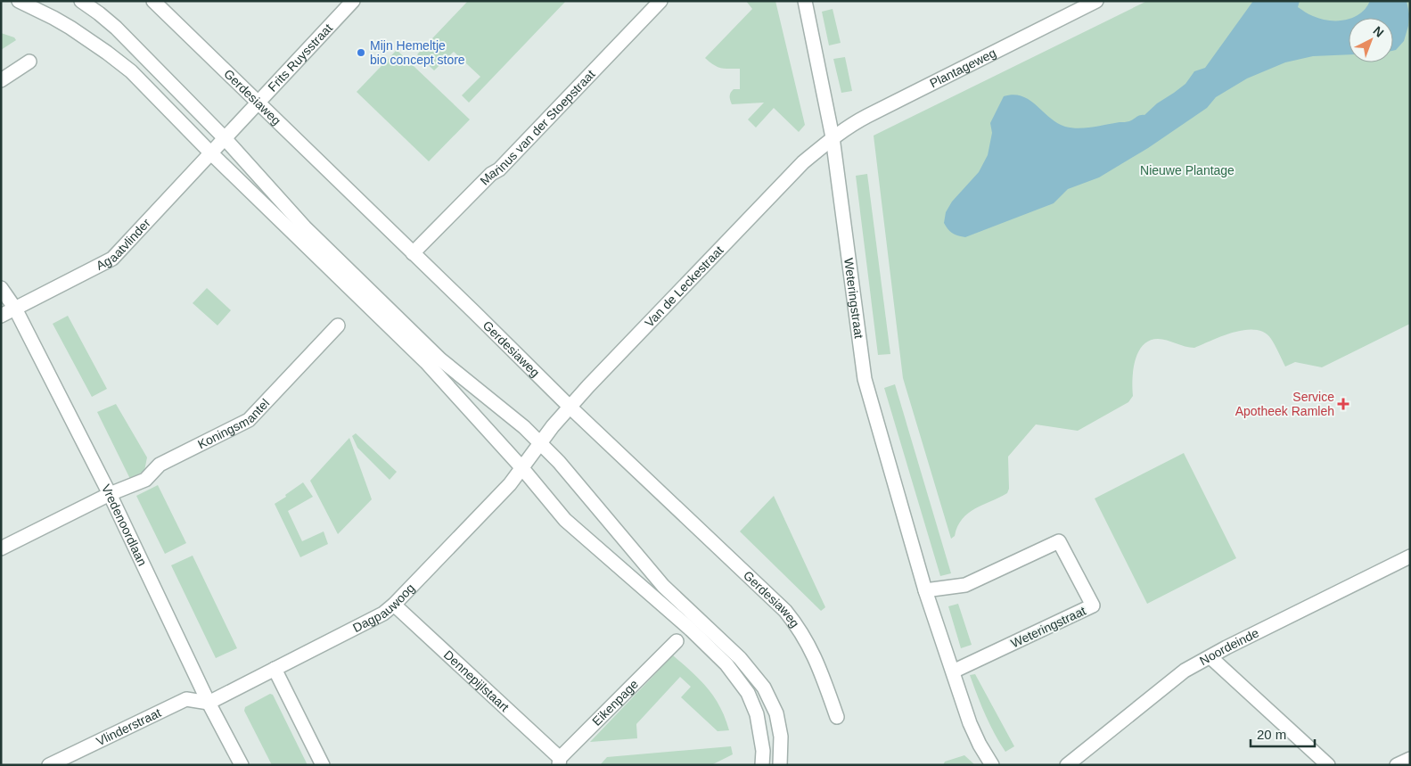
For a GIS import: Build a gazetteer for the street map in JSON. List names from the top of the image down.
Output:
{
  "streets": {
    "street": [
      "Frits Ruysstraat",
      "Plantageweg",
      "Gerdesiaweg",
      "Marinus van der Stoepstraat",
      "Agaatvlinder",
      "Van de Leckestraat",
      "Weteringstraat",
      "Koningsmantel",
      "Vredenoordlaan",
      "Dagpauwoog",
      "Noordeinde",
      "Dennepijlstaart",
      "Eikenpage",
      "Vlinderstraat"
    ]
  },
  "crossings": [
    ["Frits Ruysstraat", "Gerdesiaweg"],
    ["Frits Ruysstraat", "Agaatvlinder"],
    ["Plantageweg", "Van de Leckestraat"],
    ["Plantageweg", "Weteringstraat"],
    ["Gerdesiaweg", "Marinus van der Stoepstraat"],
    ["Gerdesiaweg", "Van de Leckestraat"],
    ["Agaatvlinder", "Vredenoordlaan"],
    ["Van de Leckestraat", "Weteringstraat"],
    ["Koningsmantel", "Vredenoordlaan"],
    ["Vredenoordlaan", "Dagpauwoog"],
    ["Vredenoordlaan", "Vlinderstraat"],
    ["Dagpauwoog", "Dennepijlstaart"],
    ["Dagpauwoog", "Vlinderstraat"],
    ["Dennepijlstaart", "Eikenpage"]
  ],
  "parks": ["Nieuwe Plantage"],
  "places": {
    "other": ["Mijn Hemeltje bio concept store"],
    "health": ["Service Apotheek Ramleh"]
  },
  "scale_bar": "20 m",
  "north": "top right"
}
